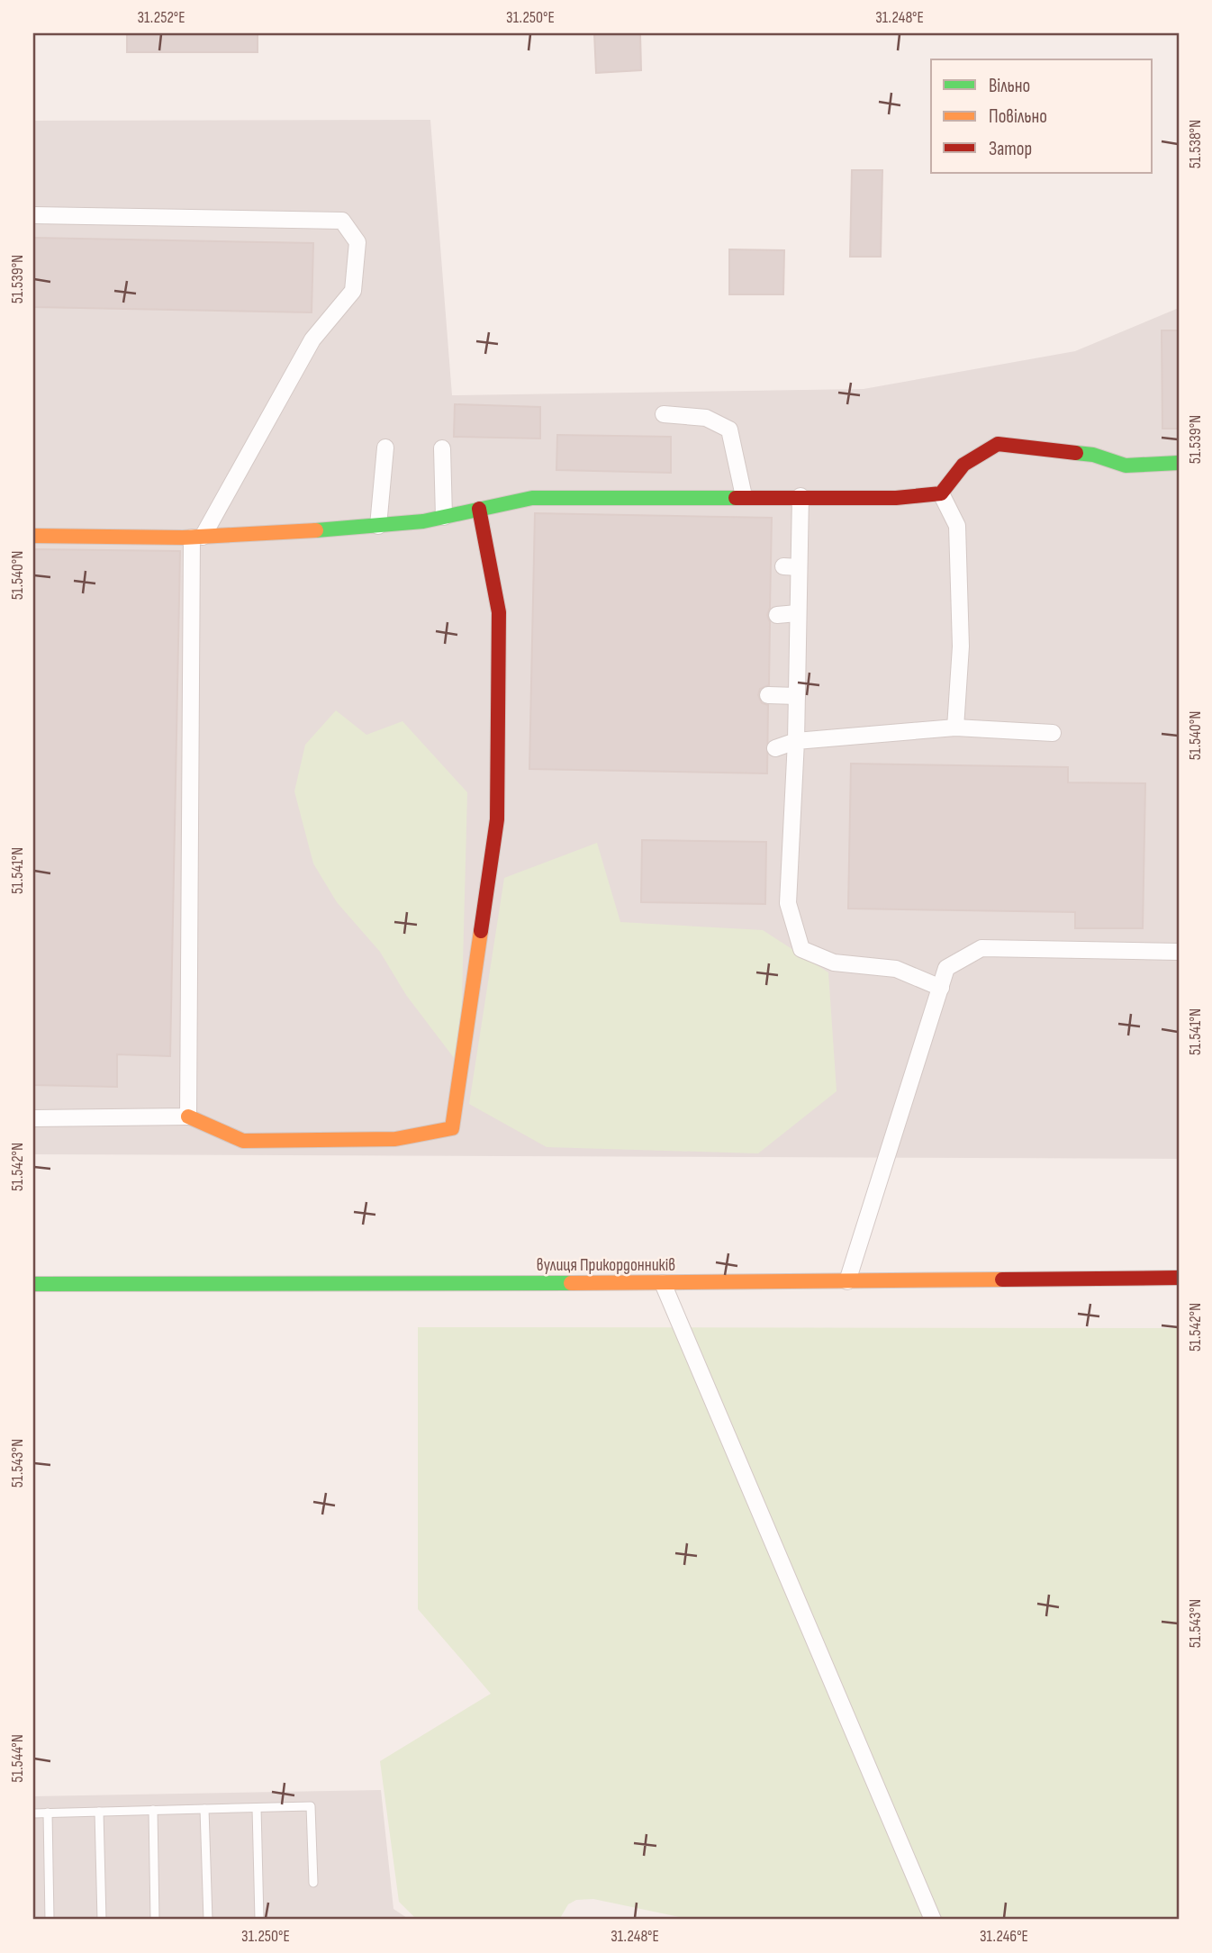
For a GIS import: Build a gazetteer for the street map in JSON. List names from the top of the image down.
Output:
{
  "streets": {
    "street": ["вулиця Прикордонників"]
  },
  "legend": ["Вільно", "Повільно", "Затор"],
  "coordinates": [
    "31.252°E",
    "31.250°E",
    "31.248°E",
    "51.538°N",
    "51.539°N",
    "51.540°N",
    "51.541°N",
    "51.542°N",
    "51.543°N",
    "51.544°N",
    "31.246°E"
  ]
}
